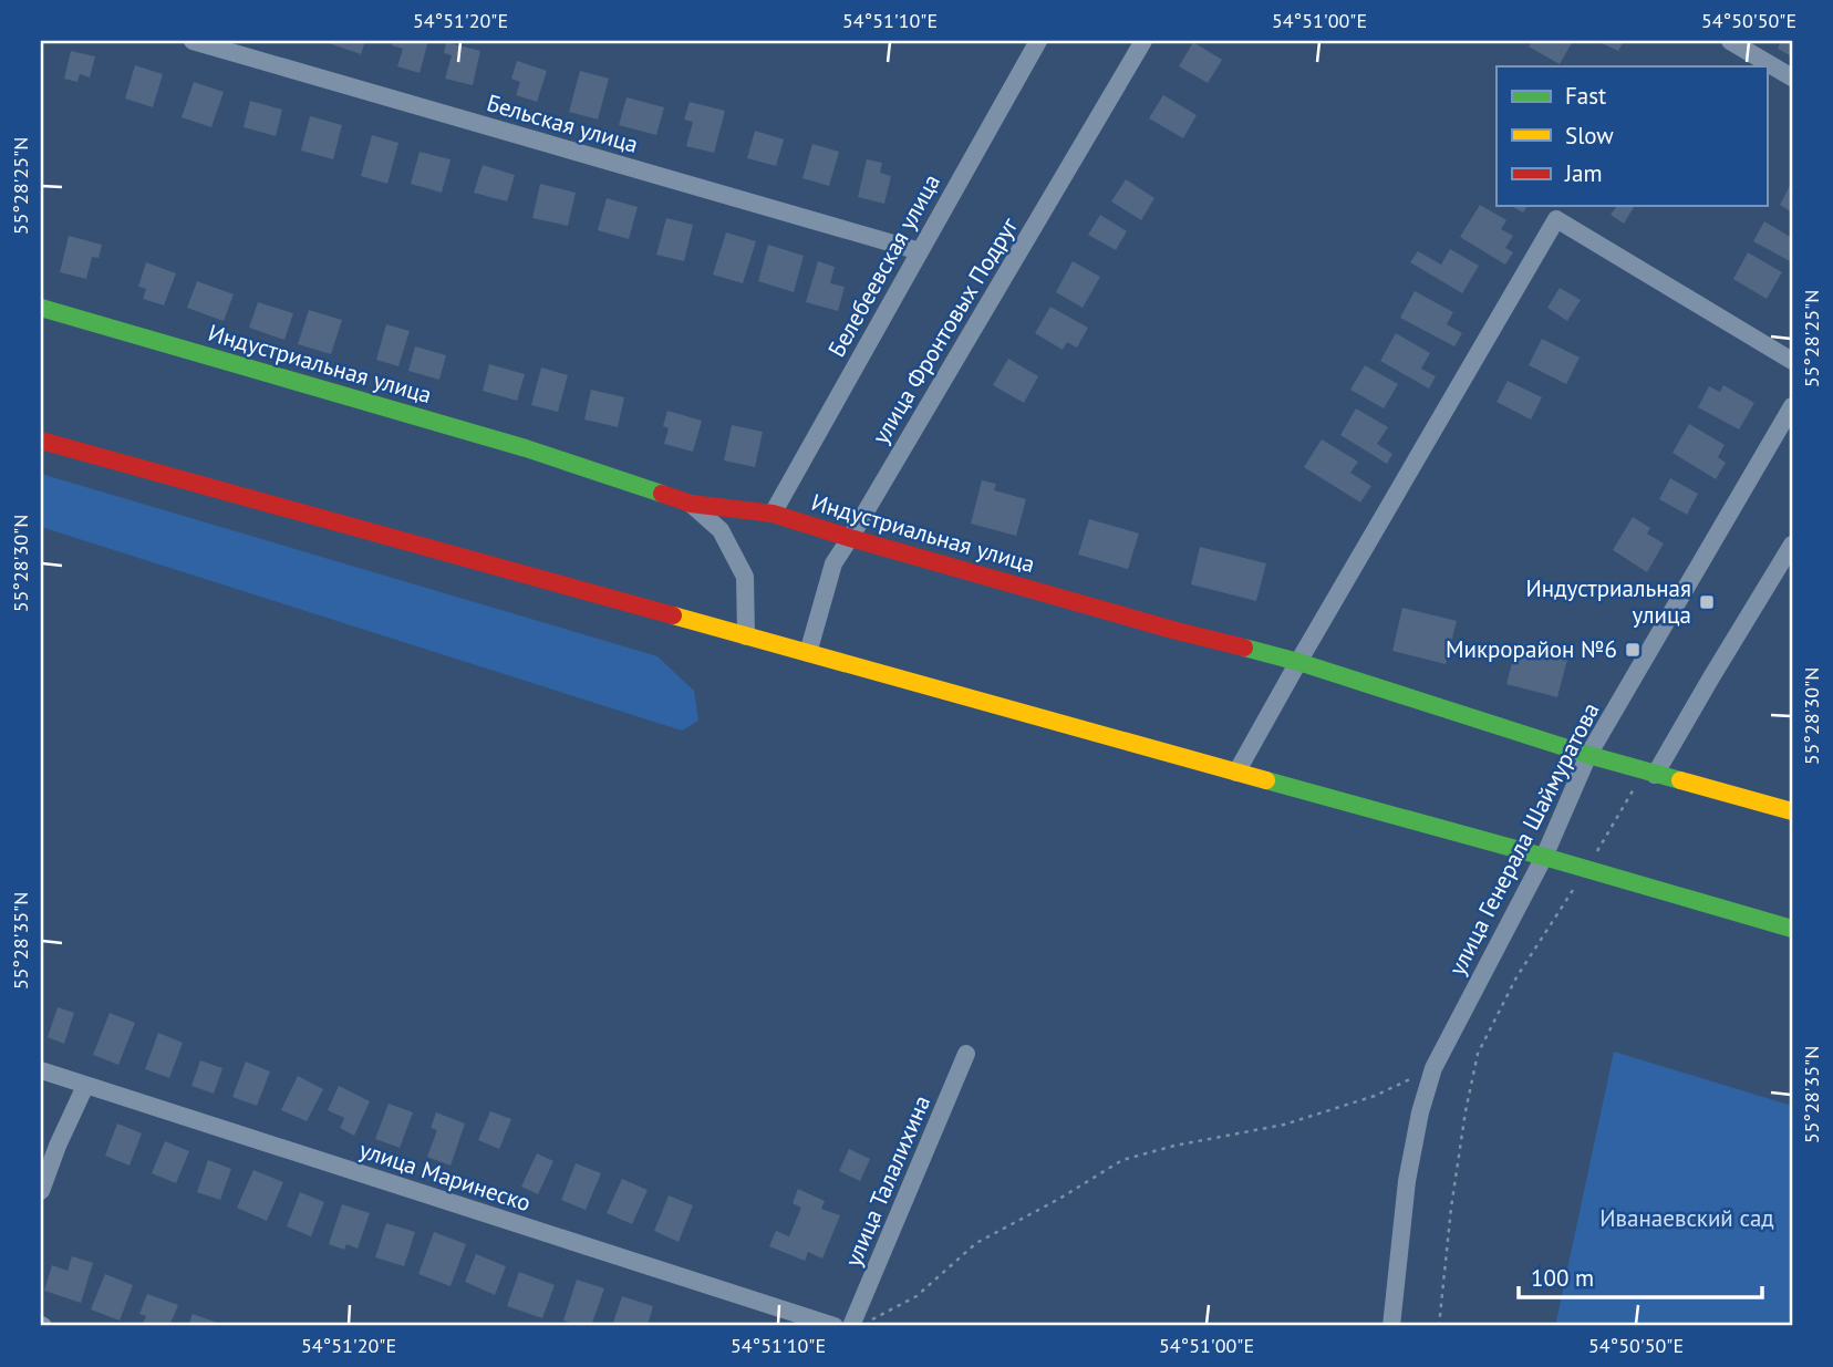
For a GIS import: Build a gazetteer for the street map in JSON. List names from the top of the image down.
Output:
{
  "streets": {
    "street": [
      "Бельская улица",
      "Белебеевская улица",
      "улица Фронтовых Подруг",
      "Индустриальная улица",
      "улица Генерала Шаймуратова",
      "улица Маринеско",
      "улица Талалихина"
    ]
  },
  "crossings": [
    ["Бельская улица", "Белебеевская улица"],
    ["Белебеевская улица", "Индустриальная улица"],
    ["улица Фронтовых Подруг", "Индустриальная улица"],
    ["Индустриальная улица", "улица Генерала Шаймуратова"]
  ],
  "parks": ["Иванаевский сад"],
  "places": {
    "transit": ["Индустриальная улица", "Микрорайон №6"]
  },
  "legend": ["Fast", "Slow", "Jam"],
  "scale_bar": "100 m",
  "coordinates": [
    "54°51'20\"E",
    "54°51'10\"E",
    "54°51'00\"E",
    "54°50'50\"E",
    "55°28'25\"N",
    "55°28'30\"N",
    "55°28'35\"N"
  ]
}
